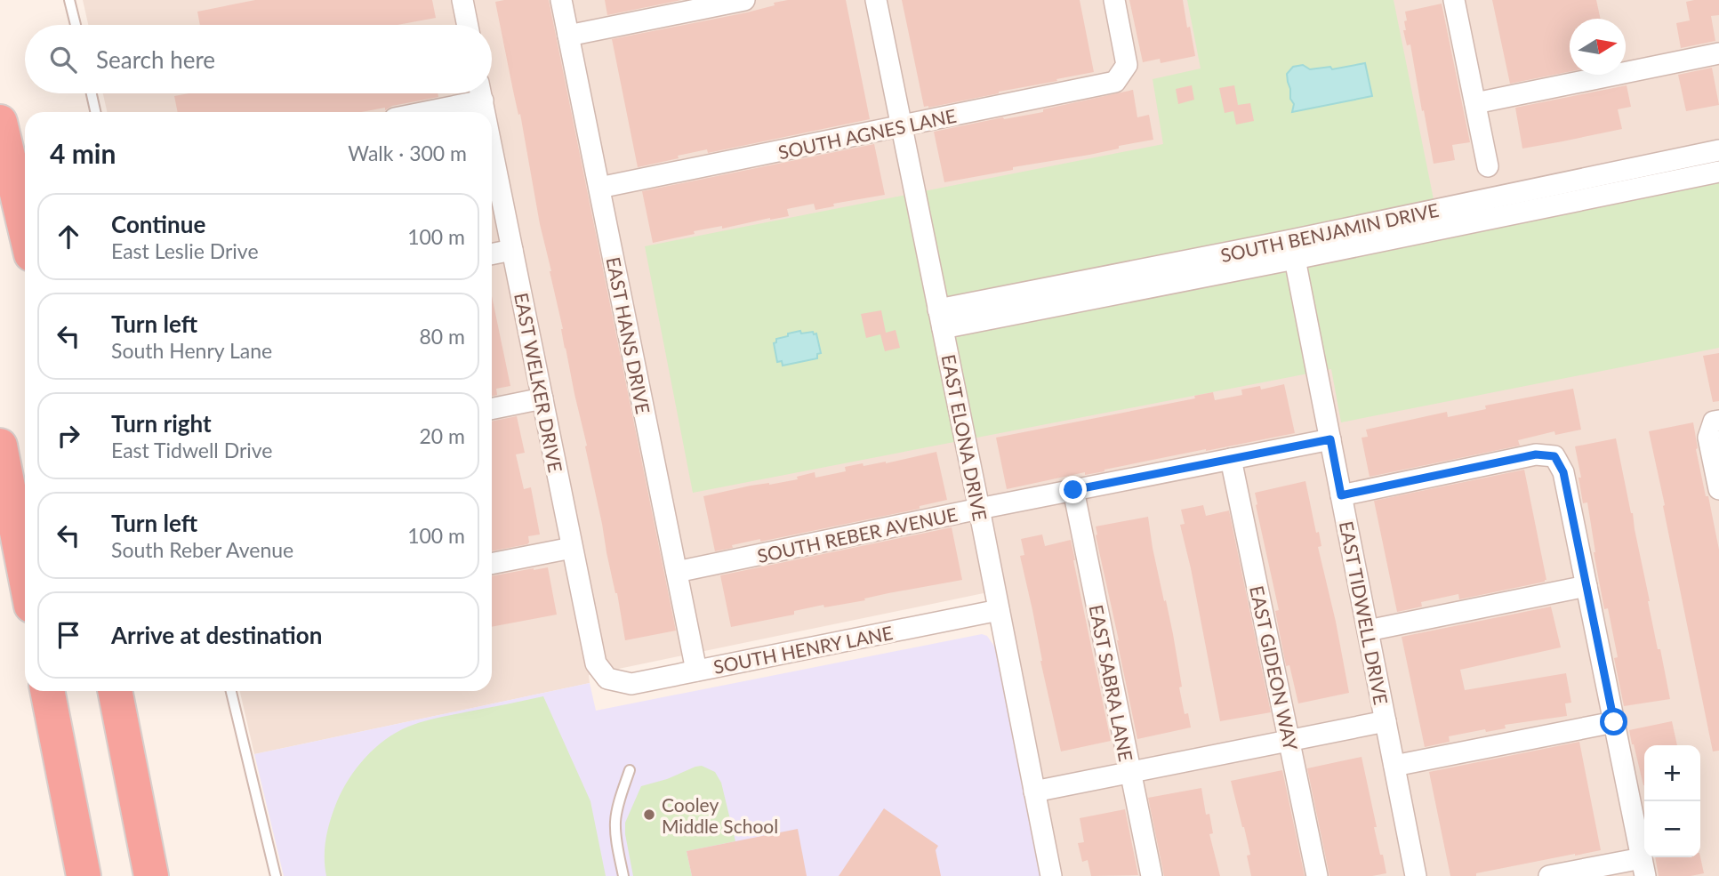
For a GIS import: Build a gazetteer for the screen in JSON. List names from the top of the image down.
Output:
{
  "streets": {
    "street": [
      "SOUTH AGNES LANE",
      "SOUTH BENJAMIN DRIVE",
      "EAST HANS DRIVE",
      "EAST WELKER DRIVE",
      "EAST ELONA DRIVE",
      "SOUTH REBER AVENUE",
      "EAST TIDWELL DRIVE",
      "SOUTH HENRY LANE",
      "EAST GIDEON WAY",
      "EAST SABRA LANE"
    ]
  },
  "crossings": [
    ["SOUTH AGNES LANE", "EAST HANS DRIVE"],
    ["SOUTH AGNES LANE", "EAST ELONA DRIVE"],
    ["SOUTH BENJAMIN DRIVE", "EAST ELONA DRIVE"],
    ["SOUTH BENJAMIN DRIVE", "EAST TIDWELL DRIVE"],
    ["EAST HANS DRIVE", "SOUTH REBER AVENUE"],
    ["EAST HANS DRIVE", "SOUTH HENRY LANE"],
    ["EAST WELKER DRIVE", "SOUTH HENRY LANE"],
    ["EAST ELONA DRIVE", "SOUTH REBER AVENUE"],
    ["EAST ELONA DRIVE", "SOUTH HENRY LANE"],
    ["SOUTH REBER AVENUE", "EAST TIDWELL DRIVE"],
    ["SOUTH REBER AVENUE", "EAST GIDEON WAY"],
    ["SOUTH REBER AVENUE", "EAST SABRA LANE"]
  ],
  "places": ["Cooley Middle School"],
  "north": "right",
  "page": {
    "search": "Search here",
    "heading": ["4 min", "Walk · 300 m"],
    "list": [
      ["Continue", "East Leslie Drive", "100 m"],
      ["Turn left", "South Henry Lane", "80 m"],
      ["Turn right", "East Tidwell Drive", "20 m"],
      ["Turn left", "South Reber Avenue", "100 m"],
      "Arrive at destination"
    ],
    "map_buttons": ["+", "−"]
  }
}
